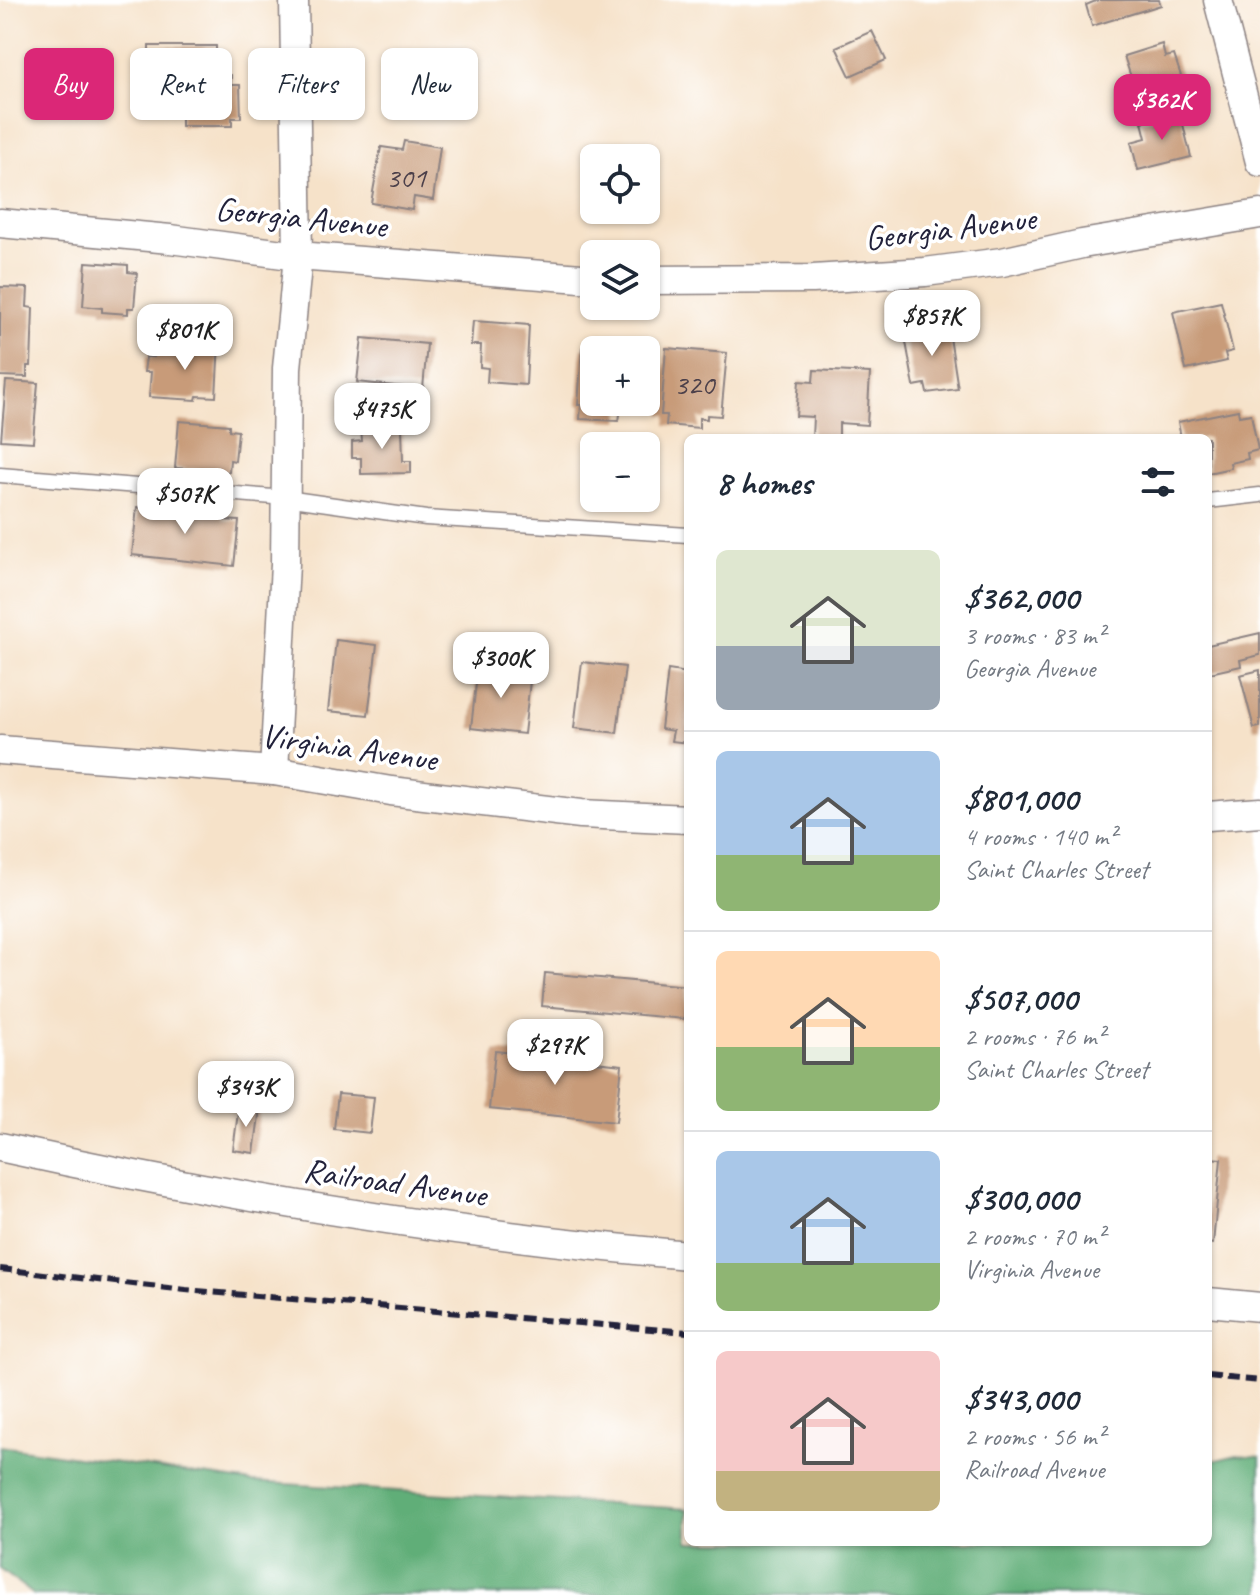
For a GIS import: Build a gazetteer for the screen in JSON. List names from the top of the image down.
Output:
{
  "streets": {
    "street": ["Georgia Avenue", "Virginia Avenue", "Railroad Avenue"]
  },
  "house_numbers": ["301", "320"],
  "page": {
    "chip": [
      "Buy",
      "Rent",
      "Filters",
      "New"
    ],
    "price": [
      "$362K",
      "$857K",
      "$801K",
      "$475K",
      "$507K",
      "$300K",
      "$297K",
      "$343K"
    ],
    "map_buttons": ["+", "−"],
    "heading": "8 homes",
    "list": [
      {
        "name": "$362,000",
        "note": "3 rooms · 83 m² · Georgia Avenue"
      },
      {
        "name": "$801,000",
        "note": "4 rooms · 140 m² · Saint Charles Street"
      },
      {
        "name": "$507,000",
        "note": "2 rooms · 76 m² · Saint Charles Street"
      },
      {
        "name": "$300,000",
        "note": "2 rooms · 70 m² · Virginia Avenue"
      },
      {
        "name": "$343,000",
        "note": "2 rooms · 56 m² · Railroad Avenue"
      }
    ]
  }
}
